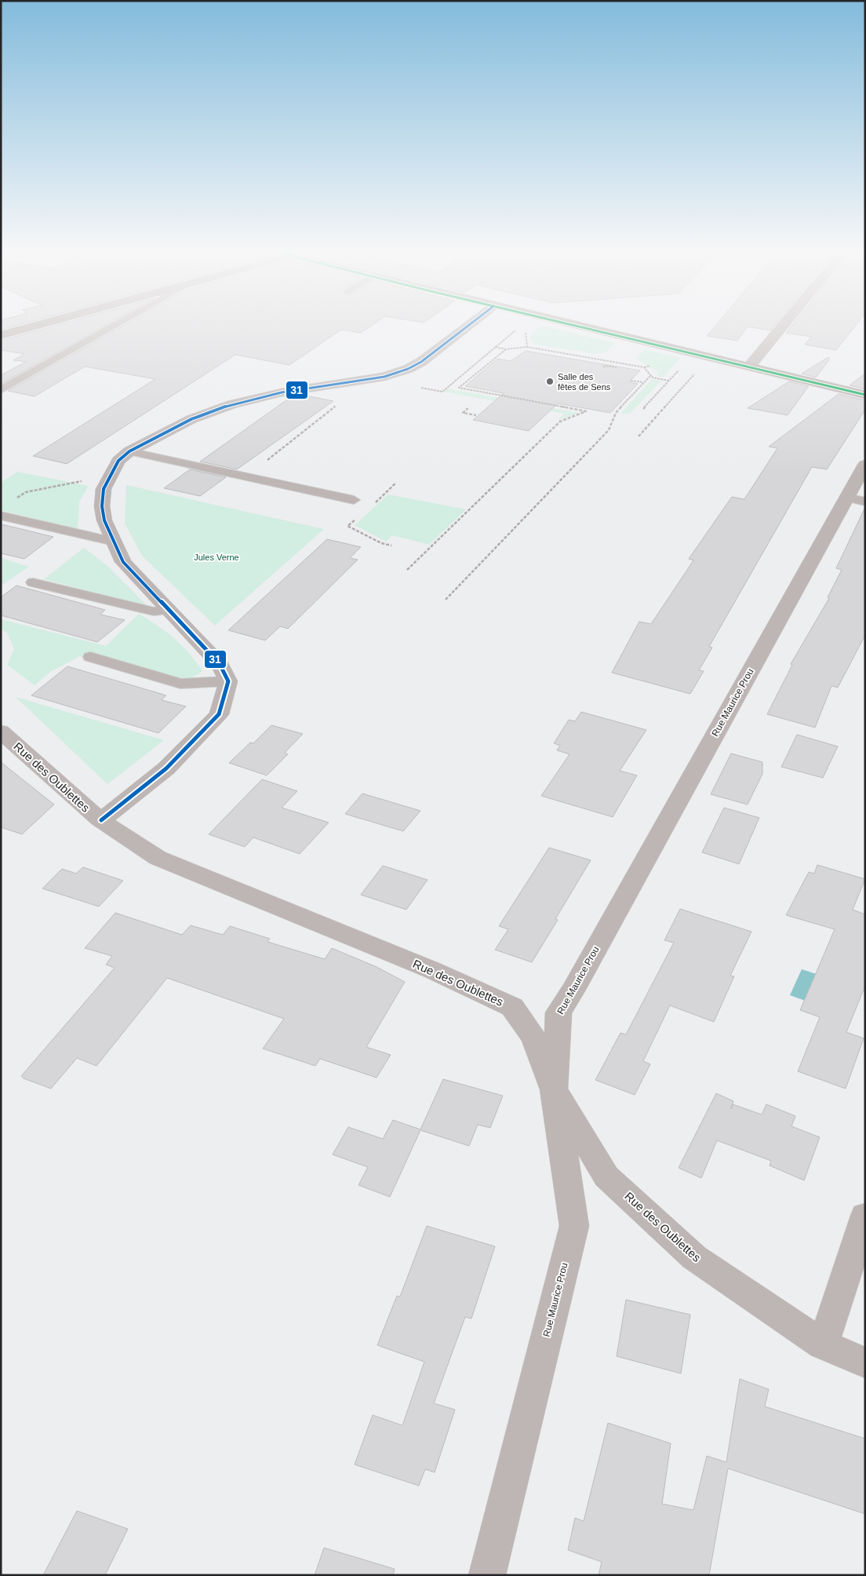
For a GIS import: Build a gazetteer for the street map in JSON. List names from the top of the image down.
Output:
{
  "streets": {
    "street": ["Rue Maurice Prou", "Rue des Oublettes"]
  },
  "crossings": [
    ["Rue Maurice Prou", "Rue des Oublettes"]
  ],
  "parks": ["Jules Verne"],
  "places": ["Salle des fêtes de Sens"],
  "lines": ["transit line 31"]
}
